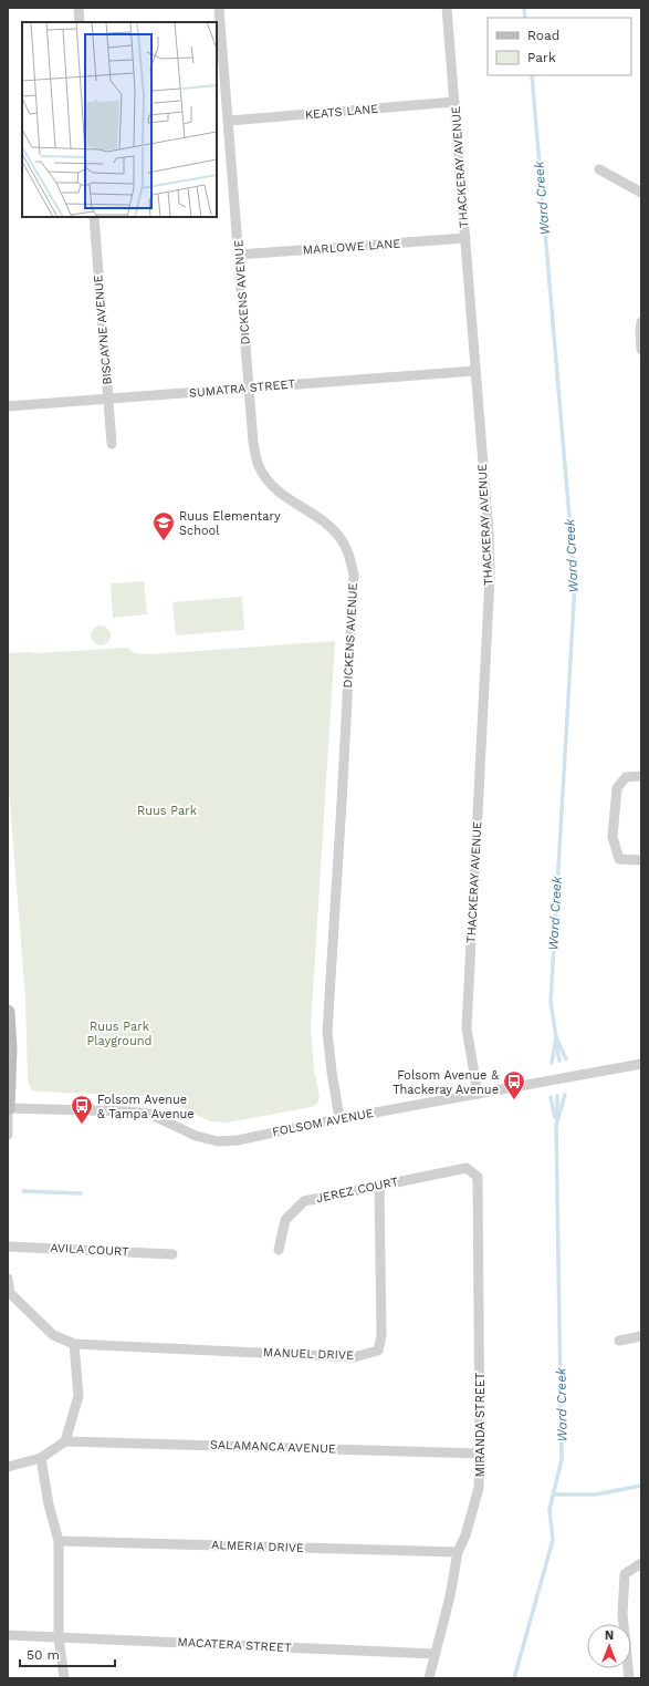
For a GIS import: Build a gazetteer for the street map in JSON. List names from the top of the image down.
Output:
{
  "streets": {
    "street": [
      "KEATS LANE",
      "THACKERAY AVENUE",
      "MARLOWE LANE",
      "DICKENS AVENUE",
      "BISCAYNE AVENUE",
      "SUMATRA STREET",
      "FOLSOM AVENUE",
      "JEREZ COURT",
      "AVILA COURT",
      "MANUEL DRIVE",
      "MIRANDA STREET",
      "SALAMANCA AVENUE",
      "ALMERIA DRIVE",
      "MACATERA STREET"
    ]
  },
  "crossings": [
    ["KEATS LANE", "THACKERAY AVENUE"],
    ["KEATS LANE", "DICKENS AVENUE"],
    ["THACKERAY AVENUE", "MARLOWE LANE"],
    ["THACKERAY AVENUE", "SUMATRA STREET"],
    ["THACKERAY AVENUE", "FOLSOM AVENUE"],
    ["MARLOWE LANE", "DICKENS AVENUE"],
    ["DICKENS AVENUE", "SUMATRA STREET"],
    ["DICKENS AVENUE", "FOLSOM AVENUE"],
    ["BISCAYNE AVENUE", "SUMATRA STREET"],
    ["JEREZ COURT", "MANUEL DRIVE"],
    ["JEREZ COURT", "MIRANDA STREET"],
    ["MIRANDA STREET", "SALAMANCA AVENUE"],
    ["MIRANDA STREET", "ALMERIA DRIVE"],
    ["MIRANDA STREET", "MACATERA STREET"]
  ],
  "water": ["Ward Creek"],
  "parks": ["Ruus Park", "Ruus Park Playground"],
  "places": {
    "school or university": ["Ruus Elementary School"],
    "bus stop": ["Folsom Avenue & Thackeray Avenue", "Folsom Avenue & Tampa Avenue"]
  },
  "legend": ["Road", "Park"],
  "scale_bar": "50 m",
  "north": "top"
}
